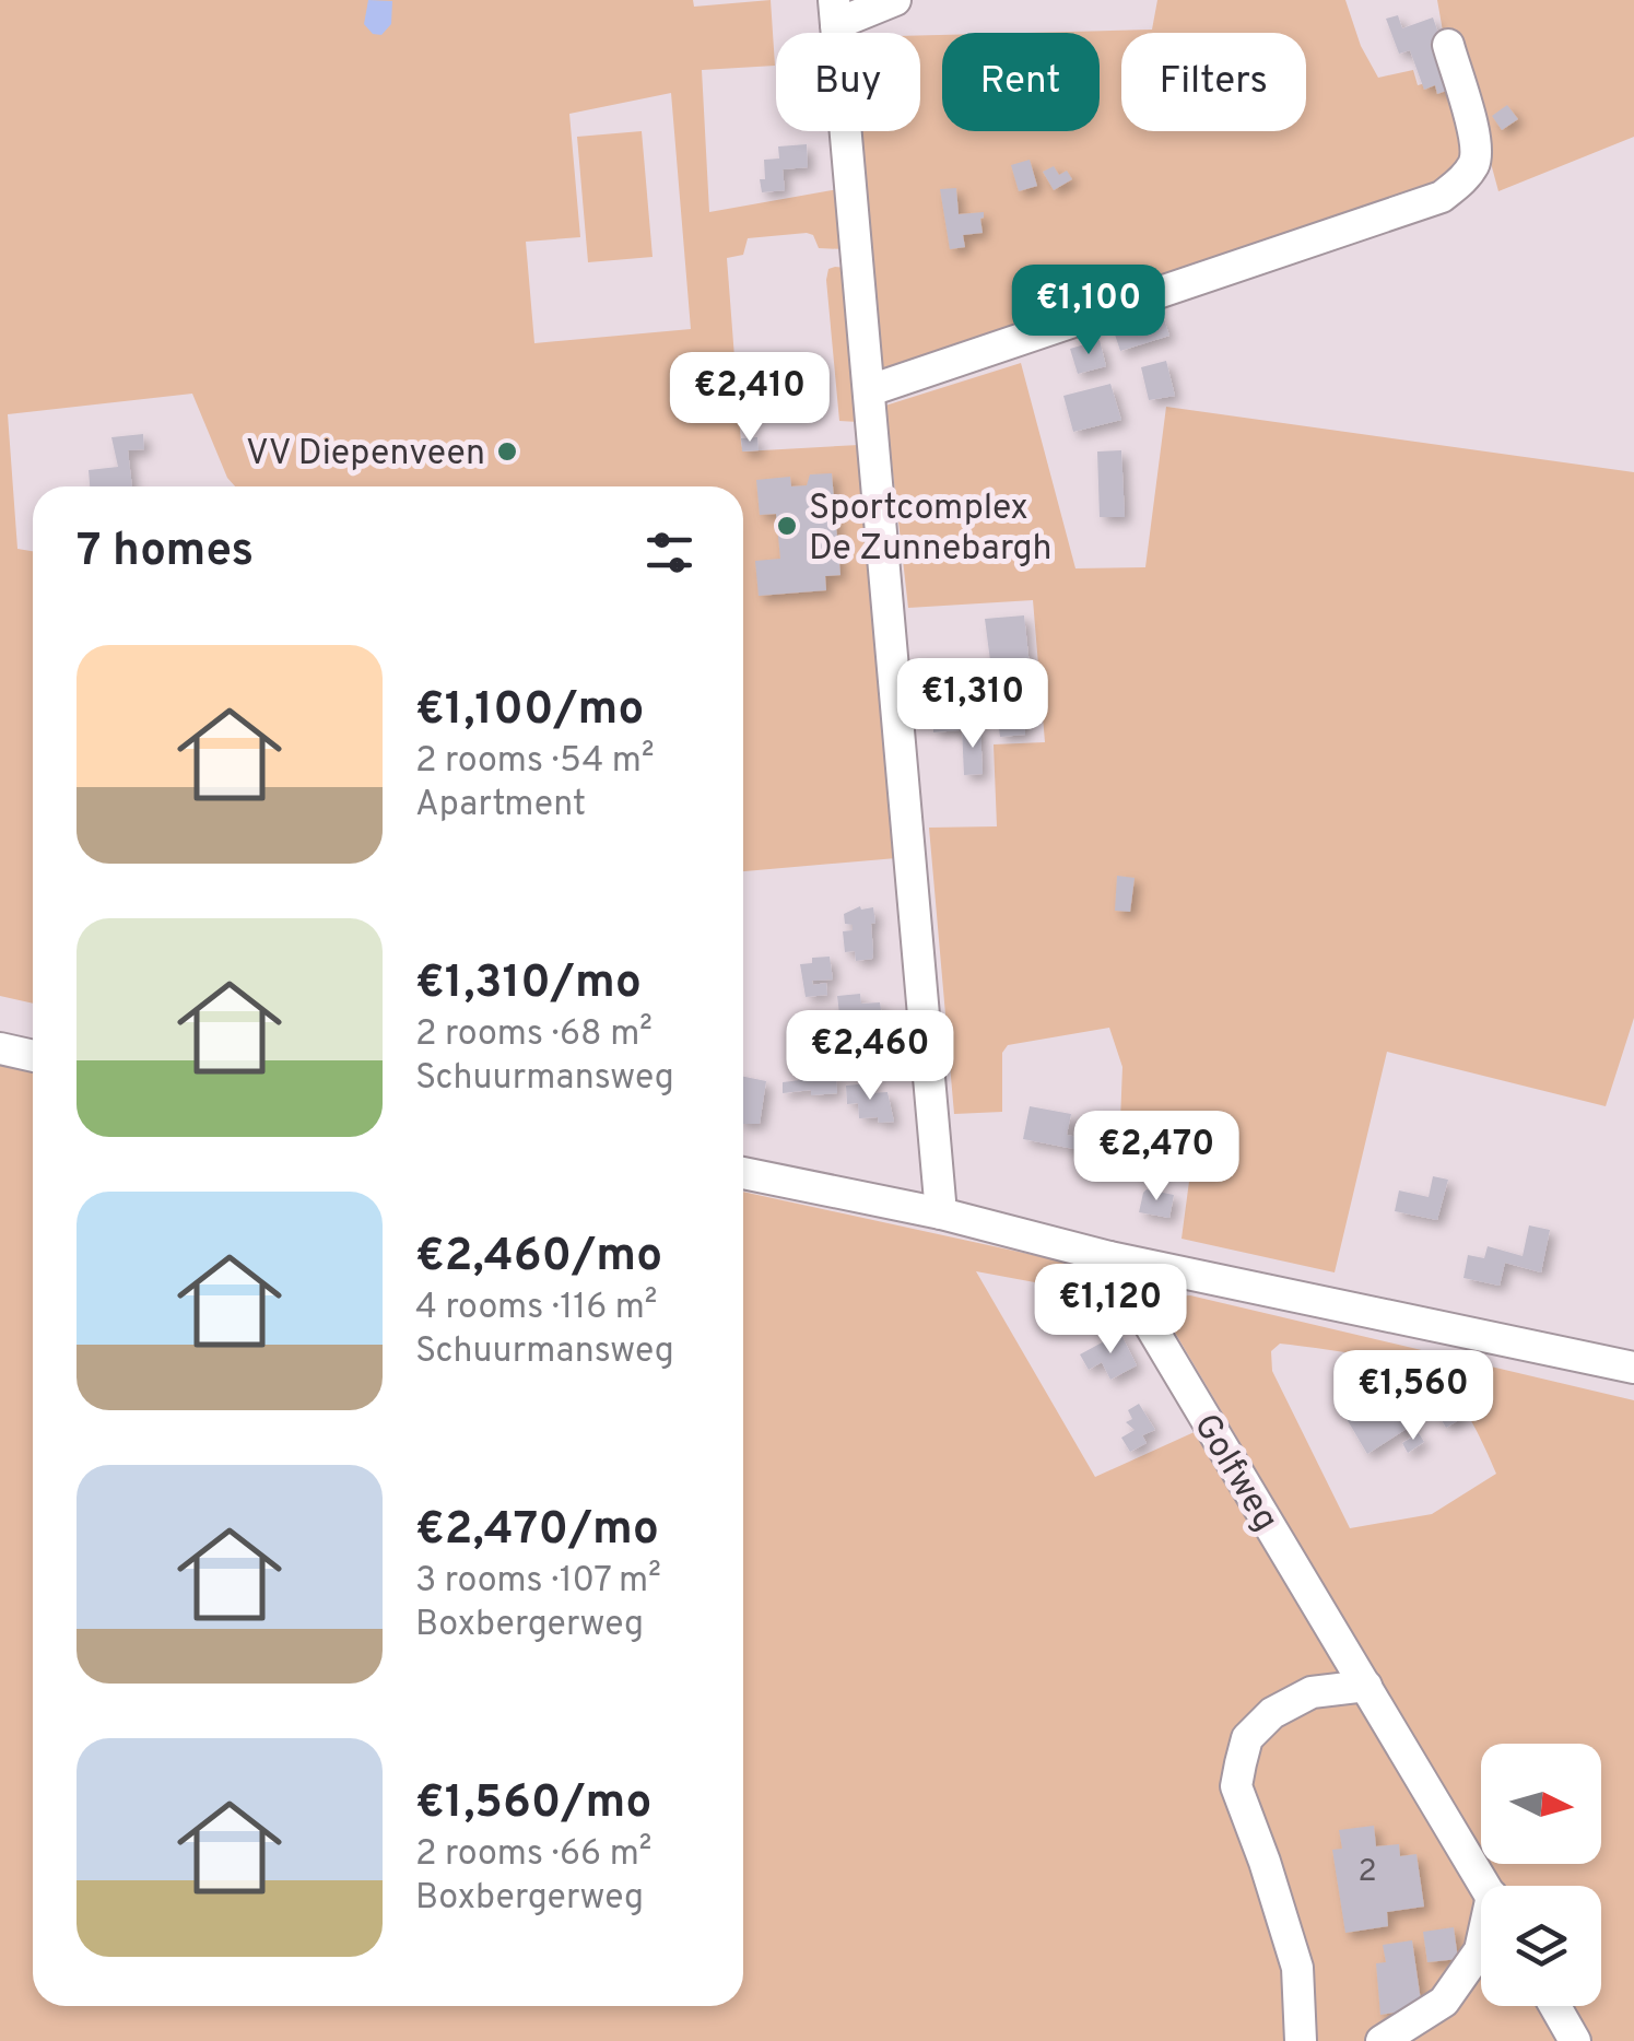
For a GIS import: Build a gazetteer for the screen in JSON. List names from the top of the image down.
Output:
{
  "streets": {
    "street": ["Golfweg"]
  },
  "places": ["VV Diepenveen", "Sportcomplex De Zunnebargh"],
  "house_numbers": ["2"],
  "north": "right",
  "page": {
    "chip": ["Buy", "Rent", "Filters"],
    "price": [
      "€1,100",
      "€2,410",
      "€1,310",
      "€2,460",
      "€2,470",
      "€1,120",
      "€1,560"
    ],
    "heading": "7 homes",
    "list": [
      {
        "name": "€1,100/mo",
        "note": "2 rooms · 54 m² · Apartment"
      },
      {
        "name": "€1,310/mo",
        "note": "2 rooms · 68 m² · Schuurmansweg"
      },
      {
        "name": "€2,460/mo",
        "note": "4 rooms · 116 m² · Schuurmansweg"
      },
      {
        "name": "€2,470/mo",
        "note": "3 rooms · 107 m² · Boxbergerweg"
      },
      {
        "name": "€1,560/mo",
        "note": "2 rooms · 66 m² · Boxbergerweg"
      }
    ]
  }
}
